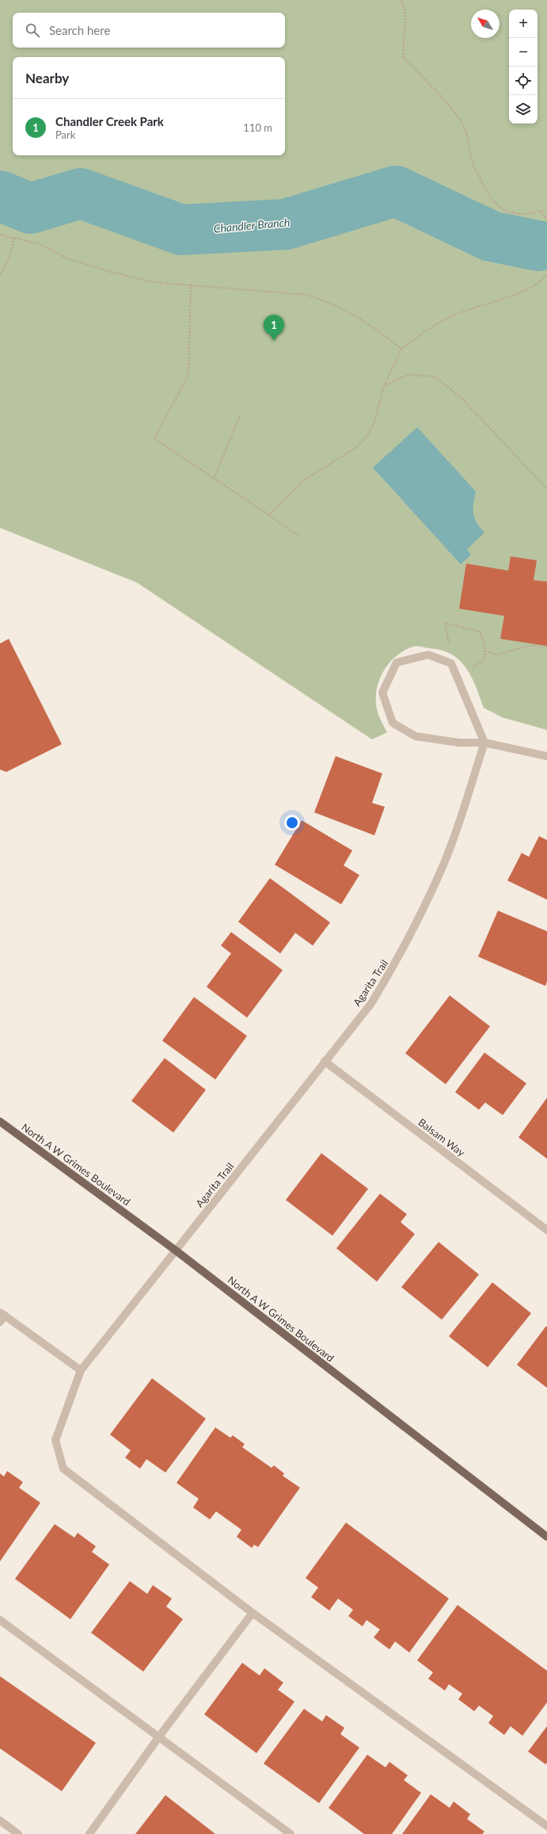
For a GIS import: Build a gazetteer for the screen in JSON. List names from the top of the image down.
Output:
{
  "streets": {
    "main road": ["North A W Grimes Boulevard"],
    "street": ["Agarita Trail", "Balsam Way"]
  },
  "crossings": [
    ["Agarita Trail", "Balsam Way"],
    ["Agarita Trail", "North A W Grimes Boulevard"]
  ],
  "water": ["Chandler Branch"],
  "north": "top left",
  "page": {
    "map_buttons": ["+", "−"],
    "search": "Search here",
    "heading": "Nearby",
    "list": [
      {
        "mark": "1",
        "name": "Chandler Creek Park",
        "note": "Park",
        "value": "110 m"
      }
    ],
    "pins": "1"
  }
}
